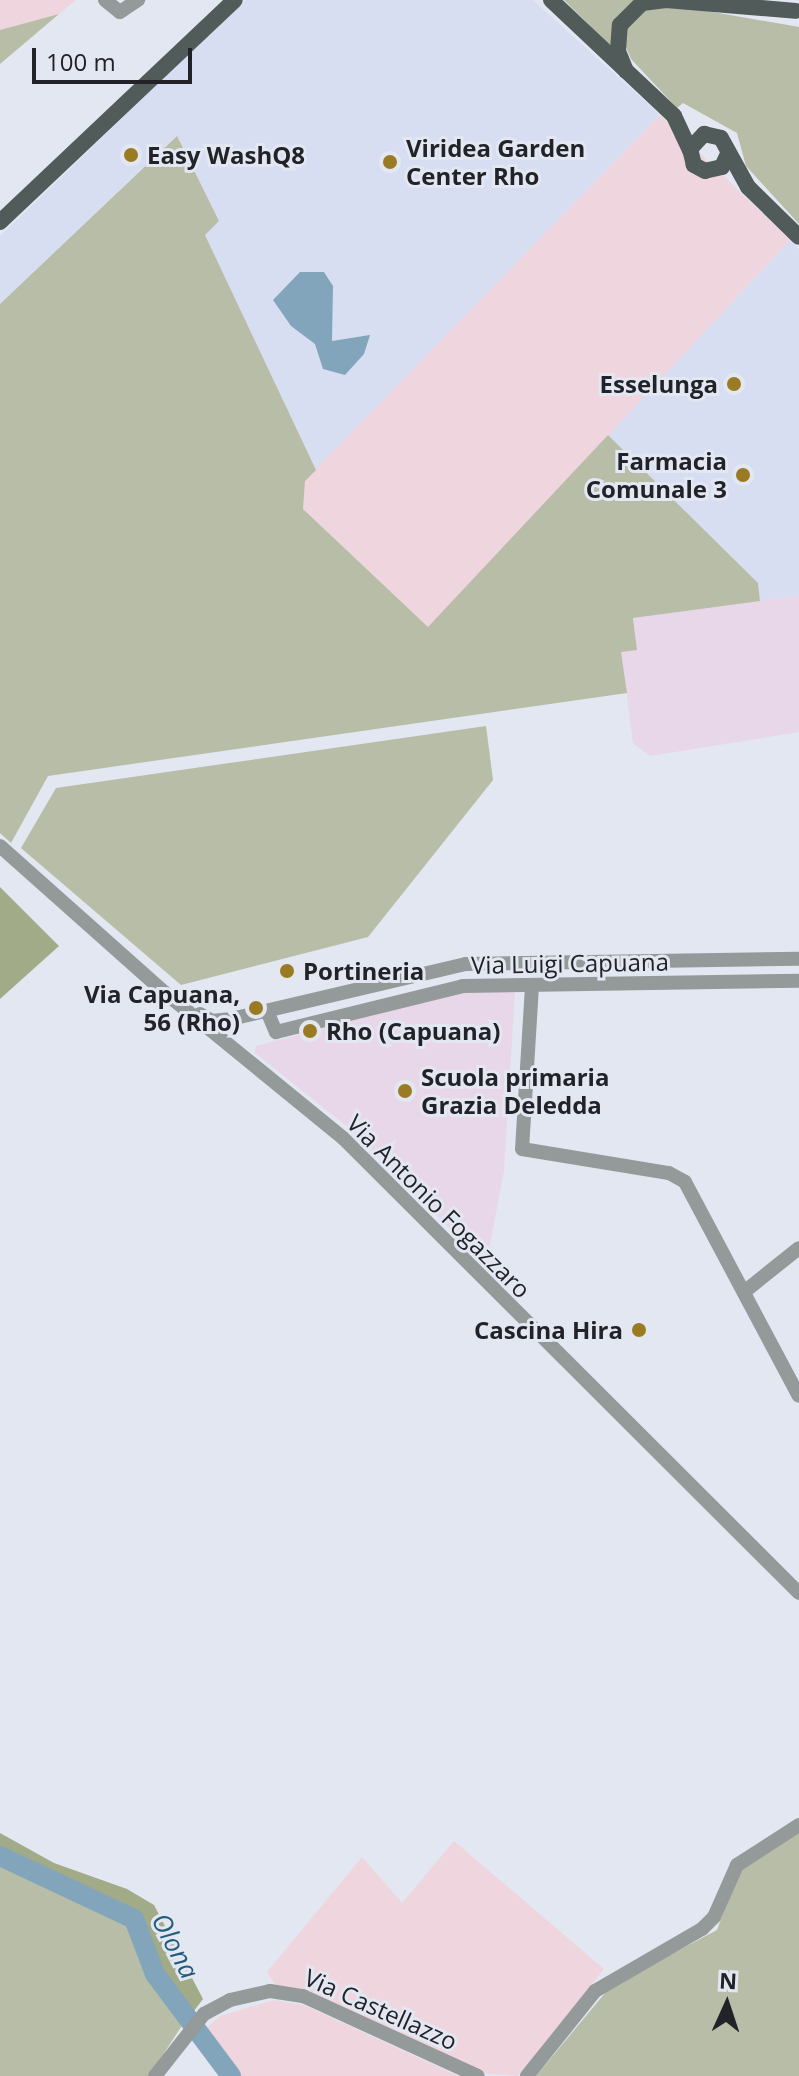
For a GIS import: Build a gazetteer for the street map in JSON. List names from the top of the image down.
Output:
{
  "streets": {
    "street": ["Via Luigi Capuana", "Via Antonio Fogazzaro", "Via Castellazzo"]
  },
  "water": ["Olona"],
  "places": [
    "Easy WashQ8",
    "Viridea Garden Center Rho",
    "Esselunga",
    "Farmacia Comunale 3",
    "Portineria",
    "Via Capuana, 56 (Rho)",
    "Rho (Capuana)",
    "Scuola primaria Grazia Deledda",
    "Cascina Hira"
  ],
  "scale_bar": "100 m",
  "north": "top"
}
